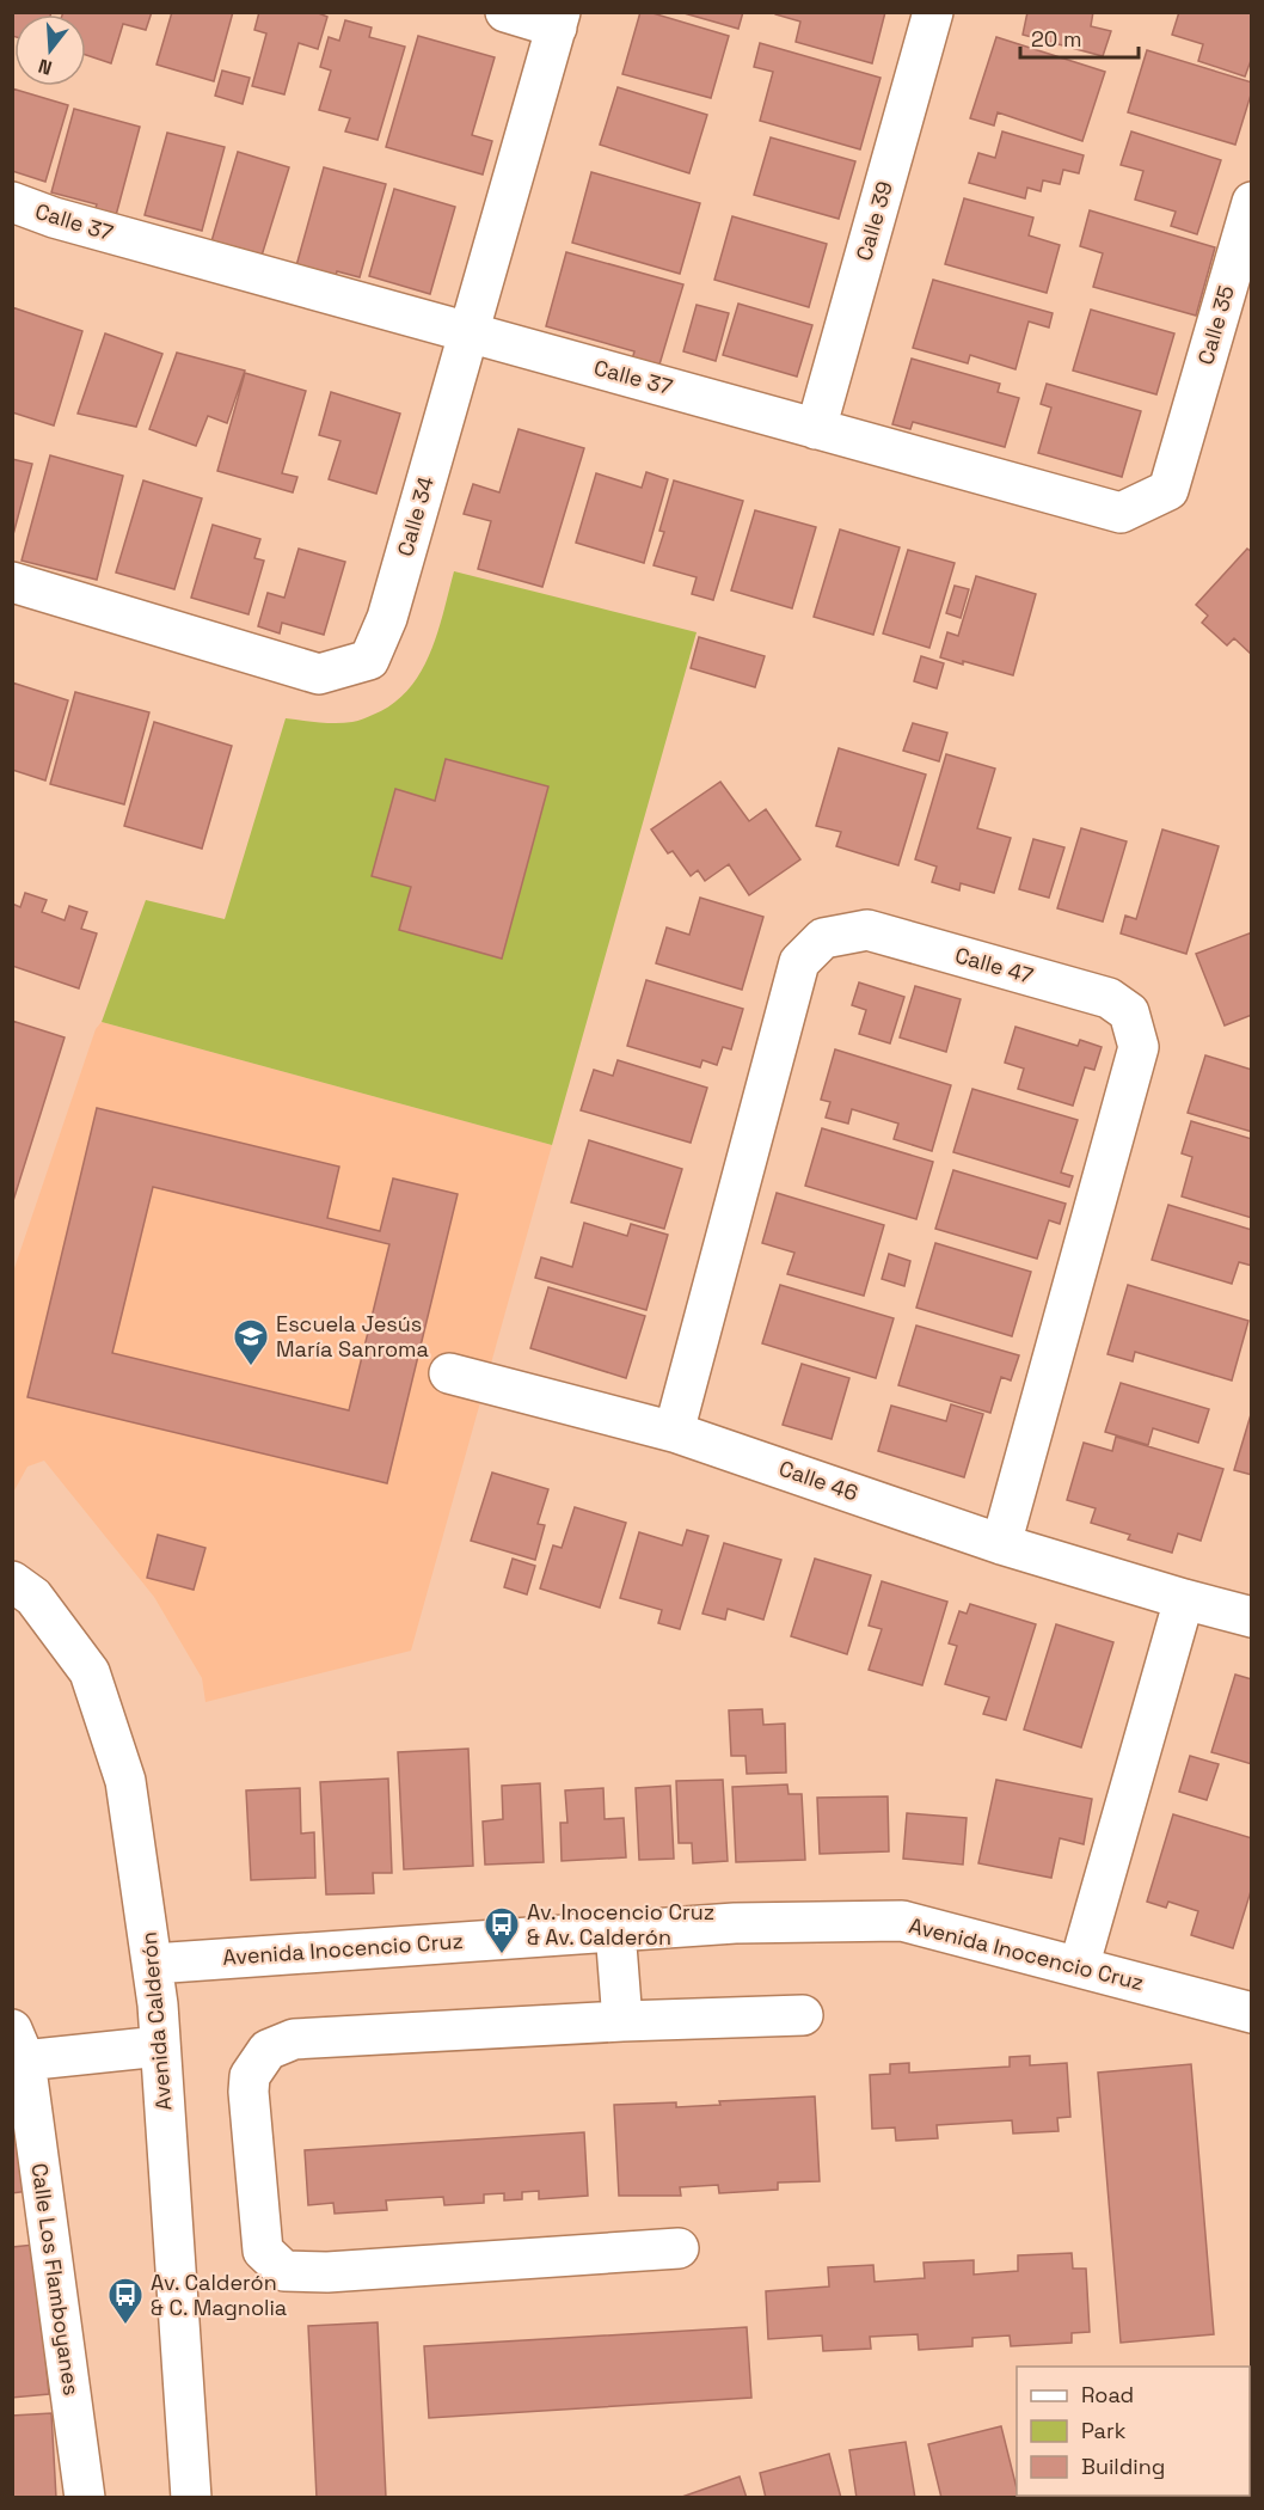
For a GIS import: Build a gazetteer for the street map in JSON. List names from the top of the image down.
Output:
{
  "streets": {
    "street": [
      "Calle 39",
      "Calle 37",
      "Calle 35",
      "Calle 34",
      "Calle 47",
      "Calle 46",
      "Avenida Inocencio Cruz",
      "Avenida Calderón",
      "Calle Los Flamboyanes"
    ]
  },
  "crossings": [
    ["Calle 39", "Calle 37"],
    ["Calle 37", "Calle 35"],
    ["Calle 37", "Calle 34"],
    ["Calle 47", "Calle 46"],
    ["Avenida Inocencio Cruz", "Avenida Calderón"]
  ],
  "places": {
    "school or university": ["Escuela Jesús María Sanroma"],
    "bus stop": ["Av. Inocencio Cruz & Av. Calderón", "Av. Calderón & C. Magnolia"]
  },
  "legend": ["Road", "Park", "Building"],
  "scale_bar": "20 m",
  "north": "bottom"
}
